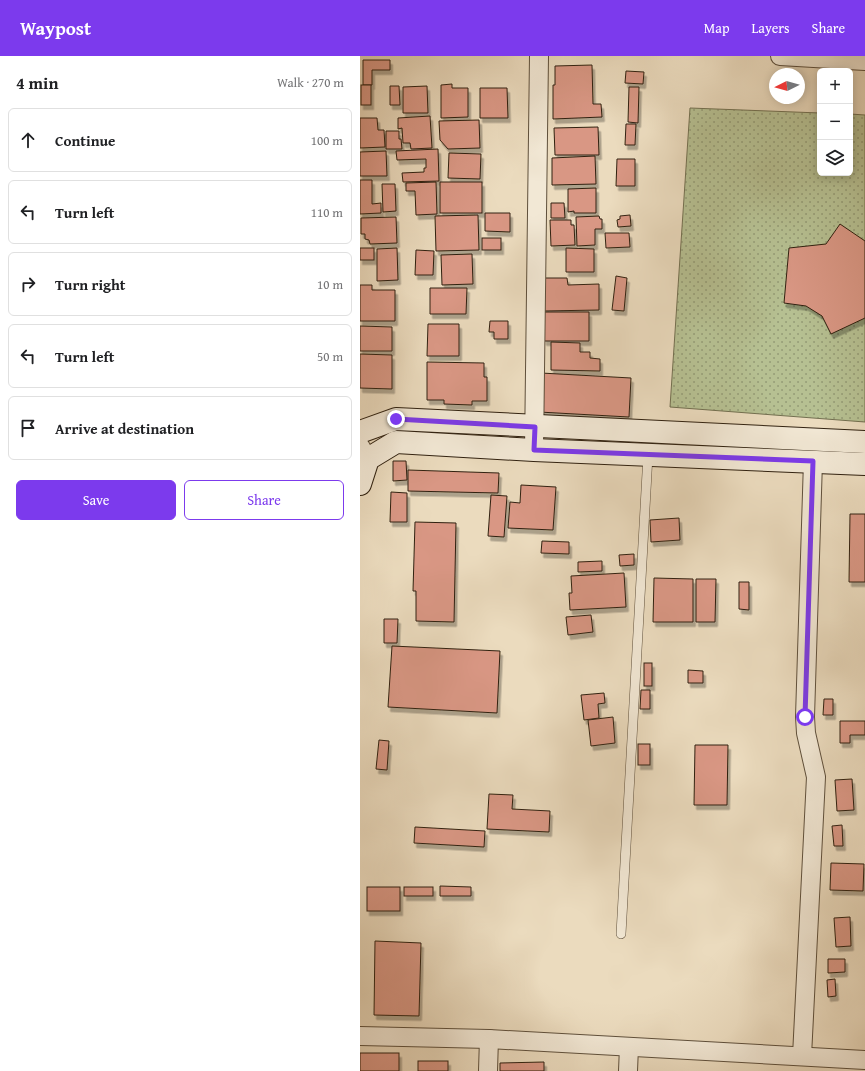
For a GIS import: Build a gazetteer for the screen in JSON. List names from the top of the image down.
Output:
{
  "north": "left",
  "page": {
    "header": "Waypost",
    "nav": ["Map", "Layers", "Share"],
    "heading": ["4 min", "Walk · 270 m"],
    "map_buttons": ["+", "−"],
    "list": [
      ["Continue", "100 m"],
      ["Turn left", "110 m"],
      ["Turn right", "10 m"],
      ["Turn left", "50 m"],
      "Arrive at destination"
    ],
    "buttons": ["Save", "Share"]
  }
}
